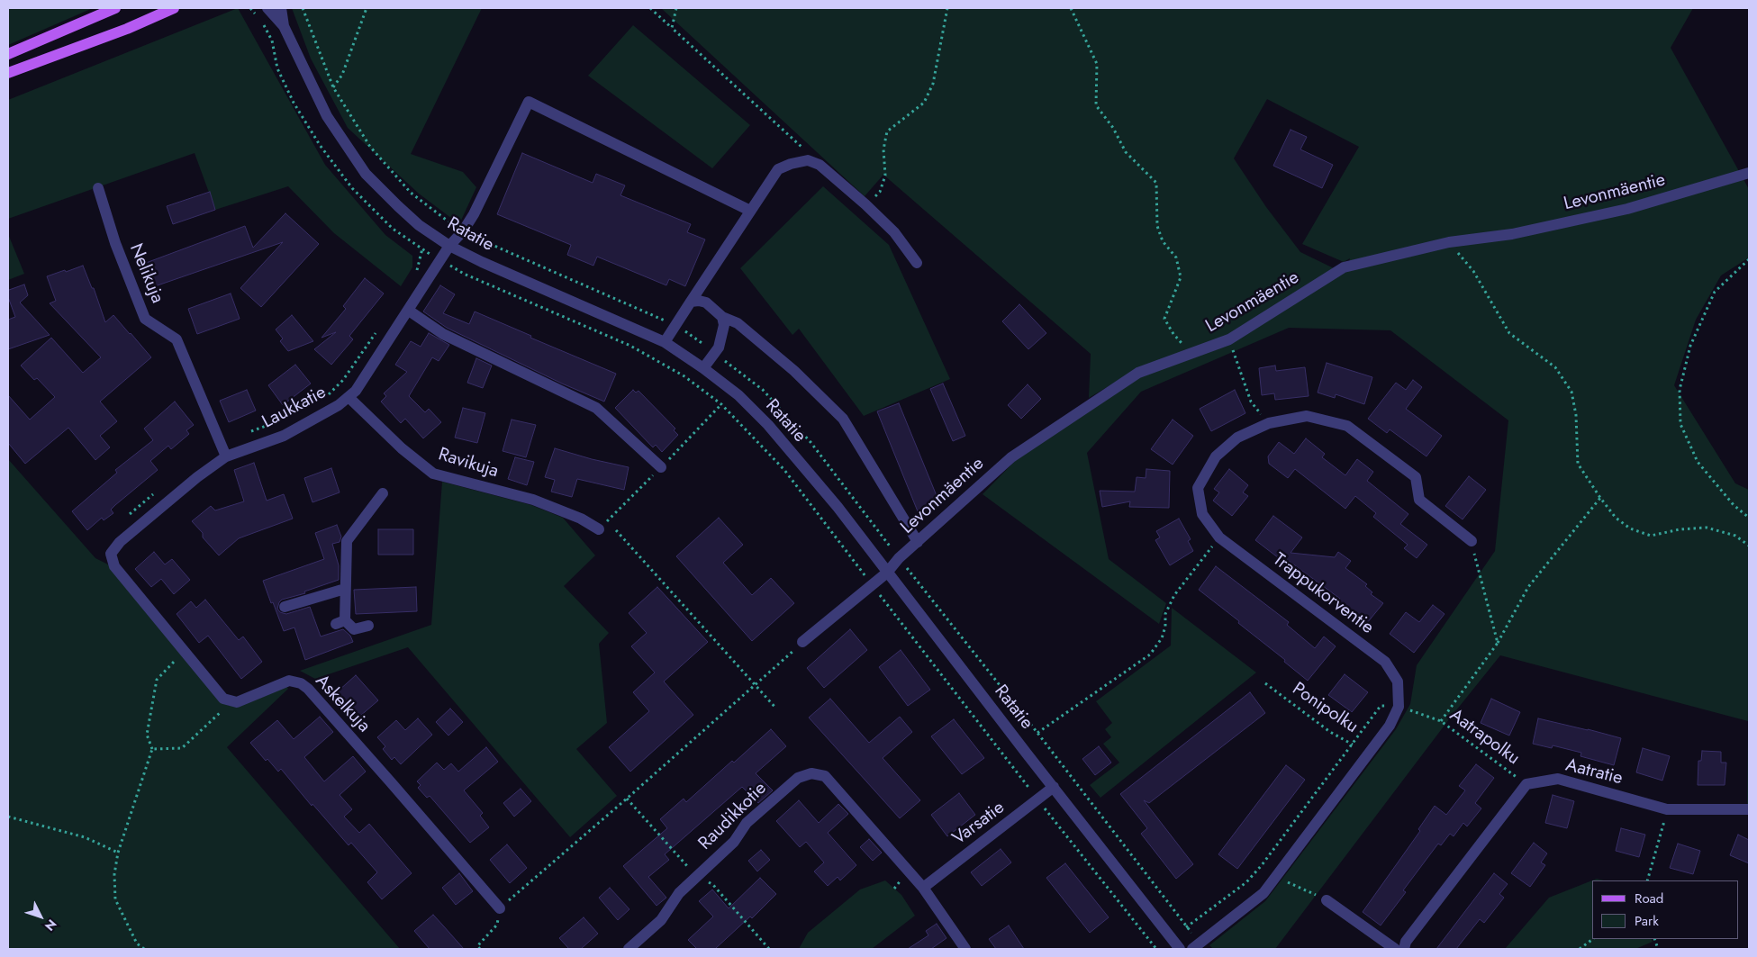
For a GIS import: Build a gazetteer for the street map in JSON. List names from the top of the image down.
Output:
{
  "streets": {
    "street": [
      "Levonmäentie",
      "Ratatie",
      "Nelikuja",
      "Laukkatie",
      "Ravikuja",
      "Trappukorventie",
      "Askelkuja",
      "Aatratie",
      "Raudikkotie",
      "Varsatie"
    ],
    "path": ["Ponipolku", "Aatrapolku"]
  },
  "crossings": [
    ["Levonmäentie", "Ratatie"],
    ["Ratatie", "Laukkatie"],
    ["Ratatie", "Varsatie"],
    ["Nelikuja", "Laukkatie"],
    ["Laukkatie", "Ravikuja"],
    ["Trappukorventie", "Ponipolku"],
    ["Trappukorventie", "Aatrapolku"],
    ["Aatrapolku", "Aatratie"],
    ["Raudikkotie", "Varsatie"]
  ],
  "legend": ["Road", "Park"],
  "north": "bottom right"
}
